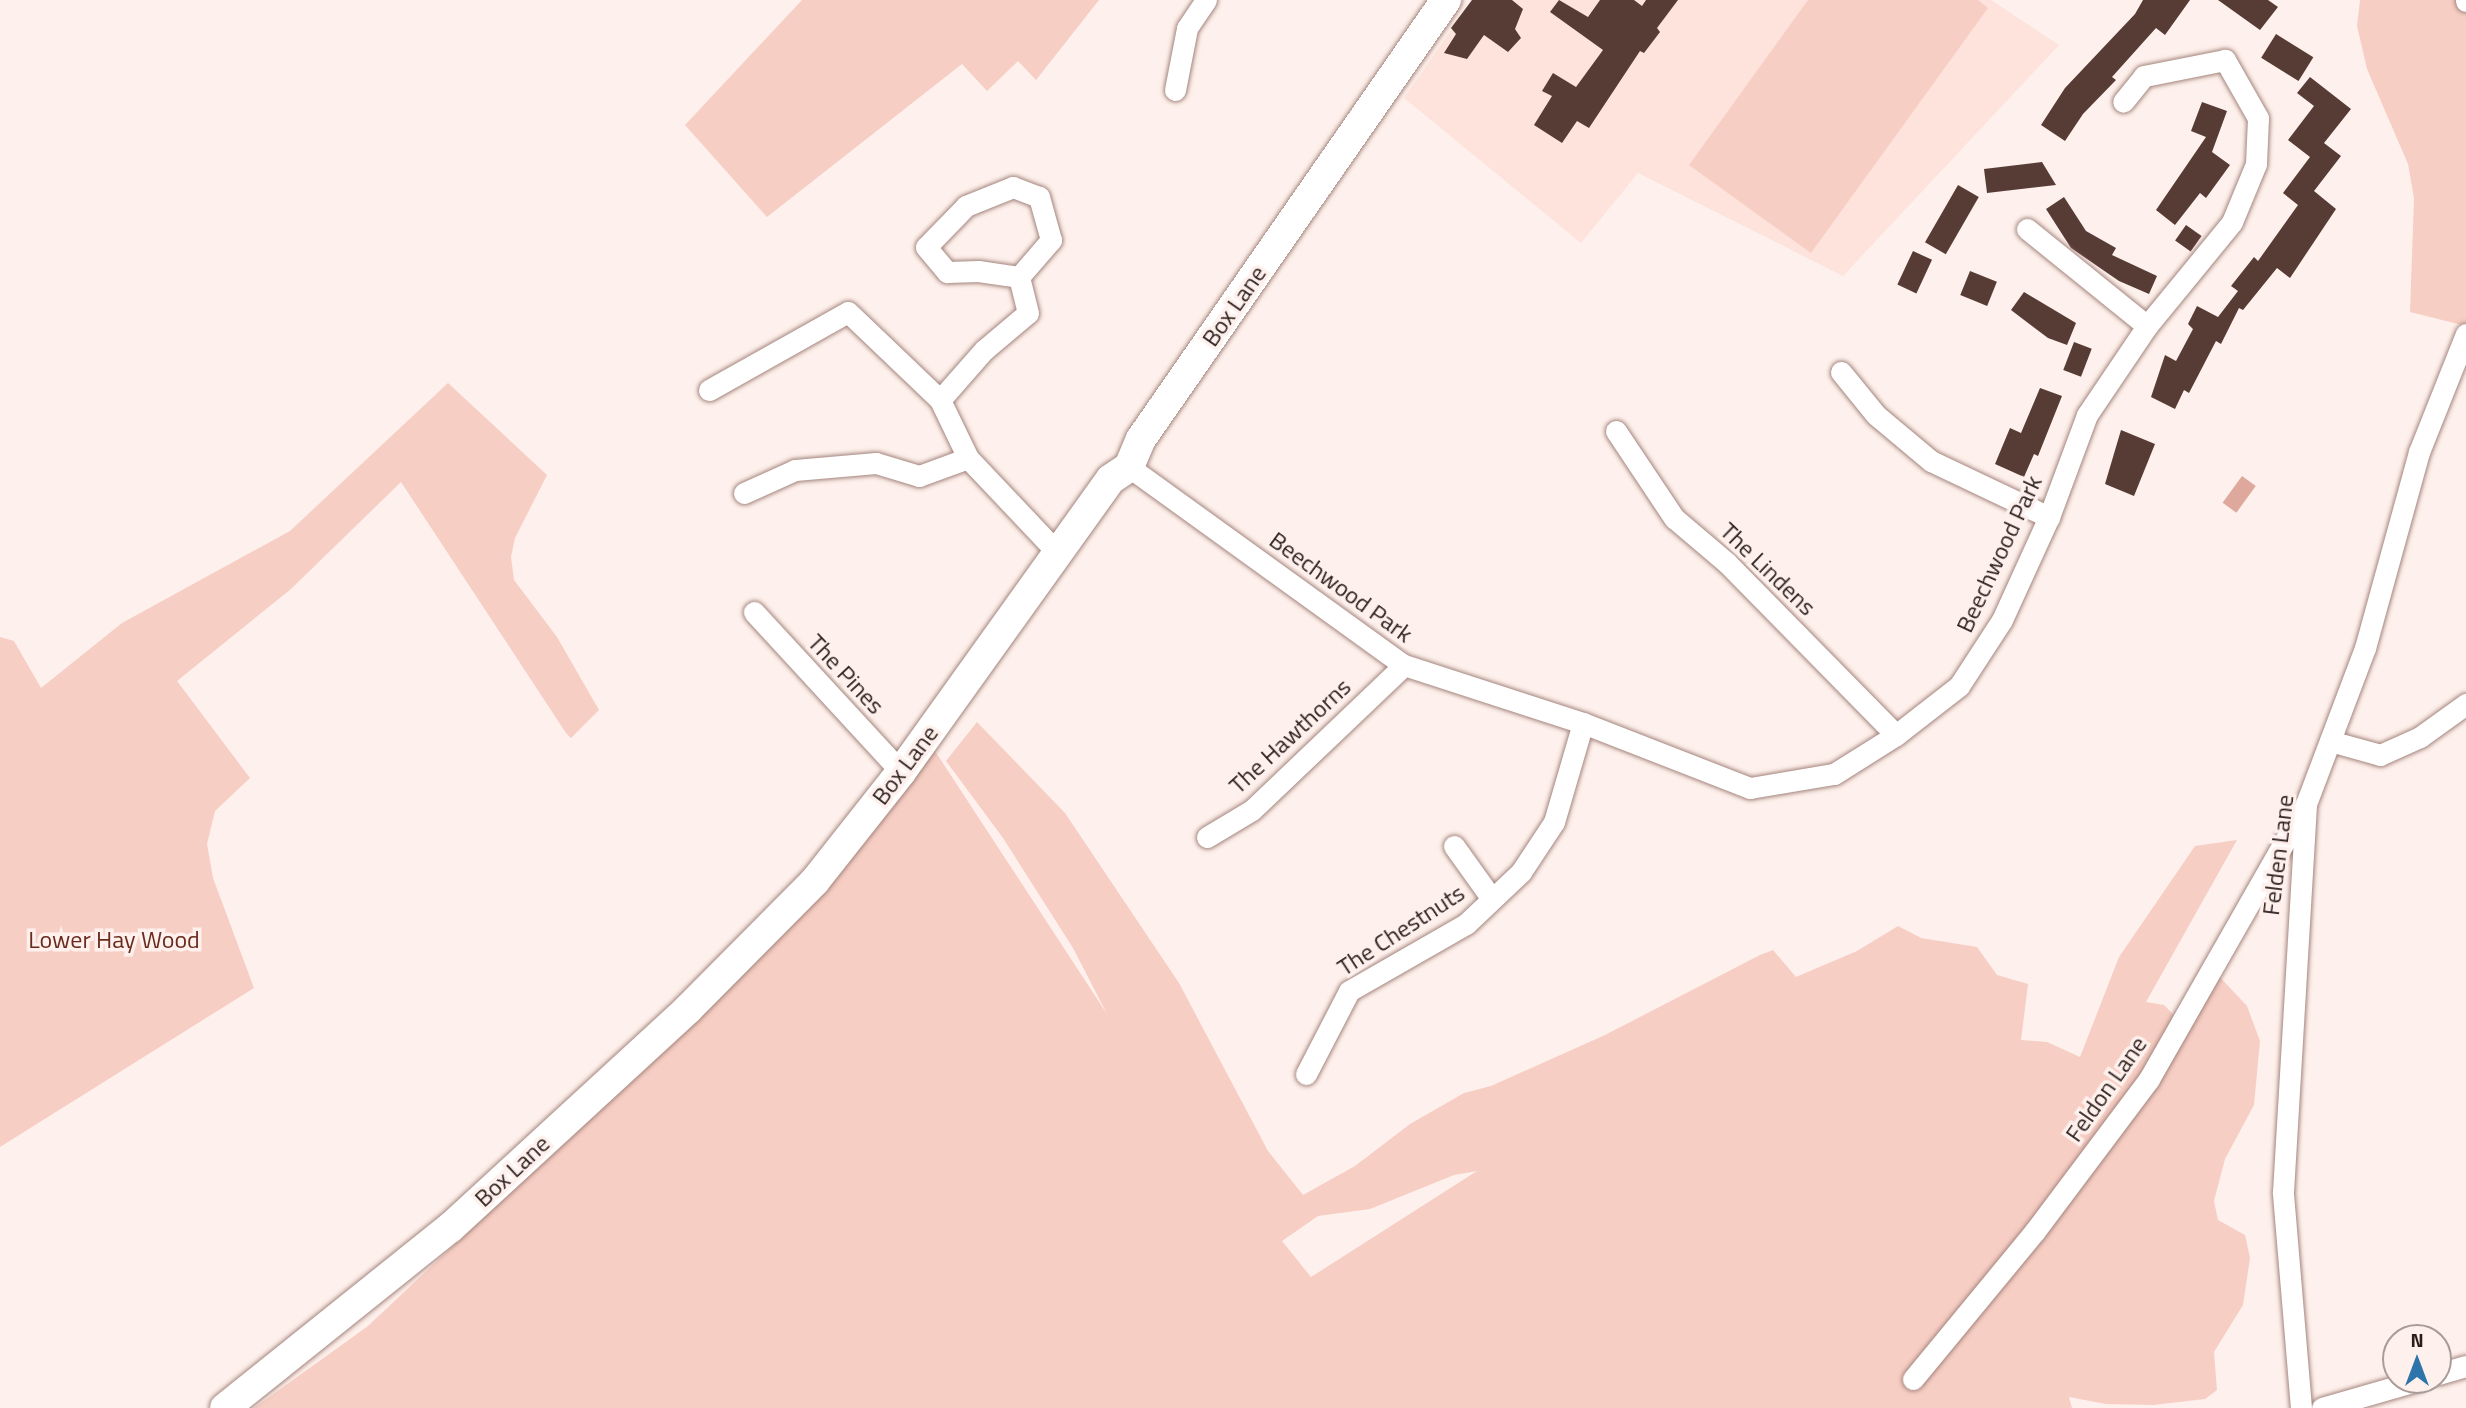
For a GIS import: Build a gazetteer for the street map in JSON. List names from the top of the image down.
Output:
{
  "streets": {
    "main road": ["Box Lane"],
    "street": [
      "Beechwood Park",
      "The Lindens",
      "The Pines",
      "The Hawthorns",
      "Felden Lane",
      "The Chestnuts",
      "Feldon Lane"
    ]
  },
  "crossings": [
    ["Box Lane", "Beechwood Park"],
    ["Box Lane", "The Pines"],
    ["Beechwood Park", "The Lindens"],
    ["Beechwood Park", "The Hawthorns"],
    ["Beechwood Park", "The Chestnuts"],
    ["Felden Lane", "Feldon Lane"]
  ],
  "parks": ["Lower Hay Wood"],
  "north": "top"
}
